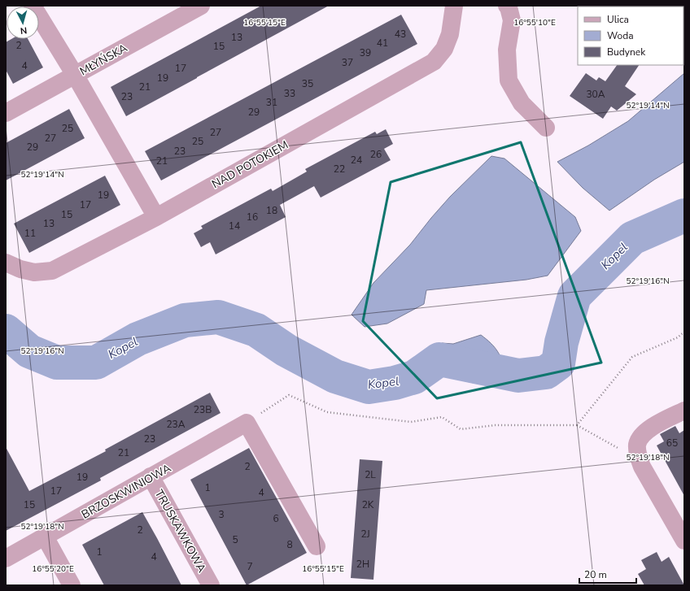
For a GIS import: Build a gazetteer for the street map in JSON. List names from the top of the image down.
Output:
{
  "streets": {
    "street": [
      "MŁYŃSKA",
      "NAD POTOKIEM",
      "BRZOSKWINIOWA",
      "TRUSKAWKOWA"
    ]
  },
  "crossings": [
    ["BRZOSKWINIOWA", "TRUSKAWKOWA"]
  ],
  "water": ["Kopel"],
  "house_numbers": [
    "43",
    "13",
    "41",
    "2",
    "15",
    "39",
    "37",
    "4",
    "17",
    "19",
    "35",
    "21",
    "33",
    "30A",
    "23",
    "31",
    "29",
    "25",
    "27",
    "27",
    "25",
    "29",
    "23",
    "26",
    "24",
    "21",
    "22",
    "19",
    "17",
    "18",
    "15",
    "16",
    "13",
    "14",
    "11",
    "23B",
    "23A",
    "23",
    "65",
    "21",
    "2",
    "2L",
    "19",
    "1",
    "17",
    "4",
    "15",
    "2K",
    "3",
    "6",
    "2",
    "2J",
    "5",
    "8",
    "1",
    "4",
    "2H",
    "7"
  ],
  "legend": ["Ulica", "Woda", "Budynek"],
  "scale_bar": "20 m",
  "north": "bottom",
  "coordinates": [
    "16°55'15\"E",
    "16°55'10\"E",
    "52°19'14\"N",
    "52°19'16\"N",
    "52°19'18\"N",
    "16°55'20\"E"
  ]
}
